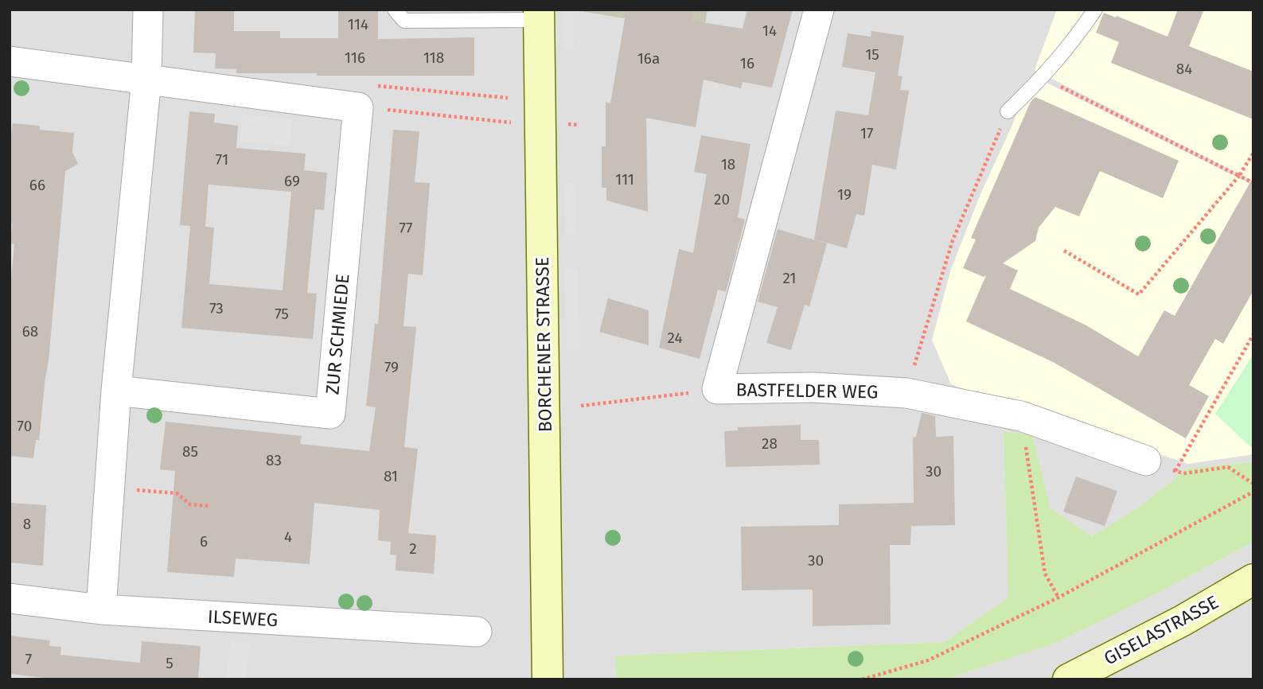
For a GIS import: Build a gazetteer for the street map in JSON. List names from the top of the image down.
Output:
{
  "streets": {
    "main road": ["BORCHENER STRASSE", "GISELASTRASSE"],
    "street": ["ZUR SCHMIEDE", "BASTFELDER WEG", "ILSEWEG"]
  },
  "house_numbers": [
    "114",
    "14",
    "15",
    "116",
    "118",
    "16a",
    "16",
    "84",
    "17",
    "71",
    "18",
    "111",
    "69",
    "66",
    "19",
    "20",
    "77",
    "21",
    "73",
    "75",
    "68",
    "24",
    "79",
    "70",
    "28",
    "85",
    "83",
    "30",
    "81",
    "8",
    "4",
    "6",
    "2",
    "30",
    "7",
    "5"
  ]
}
